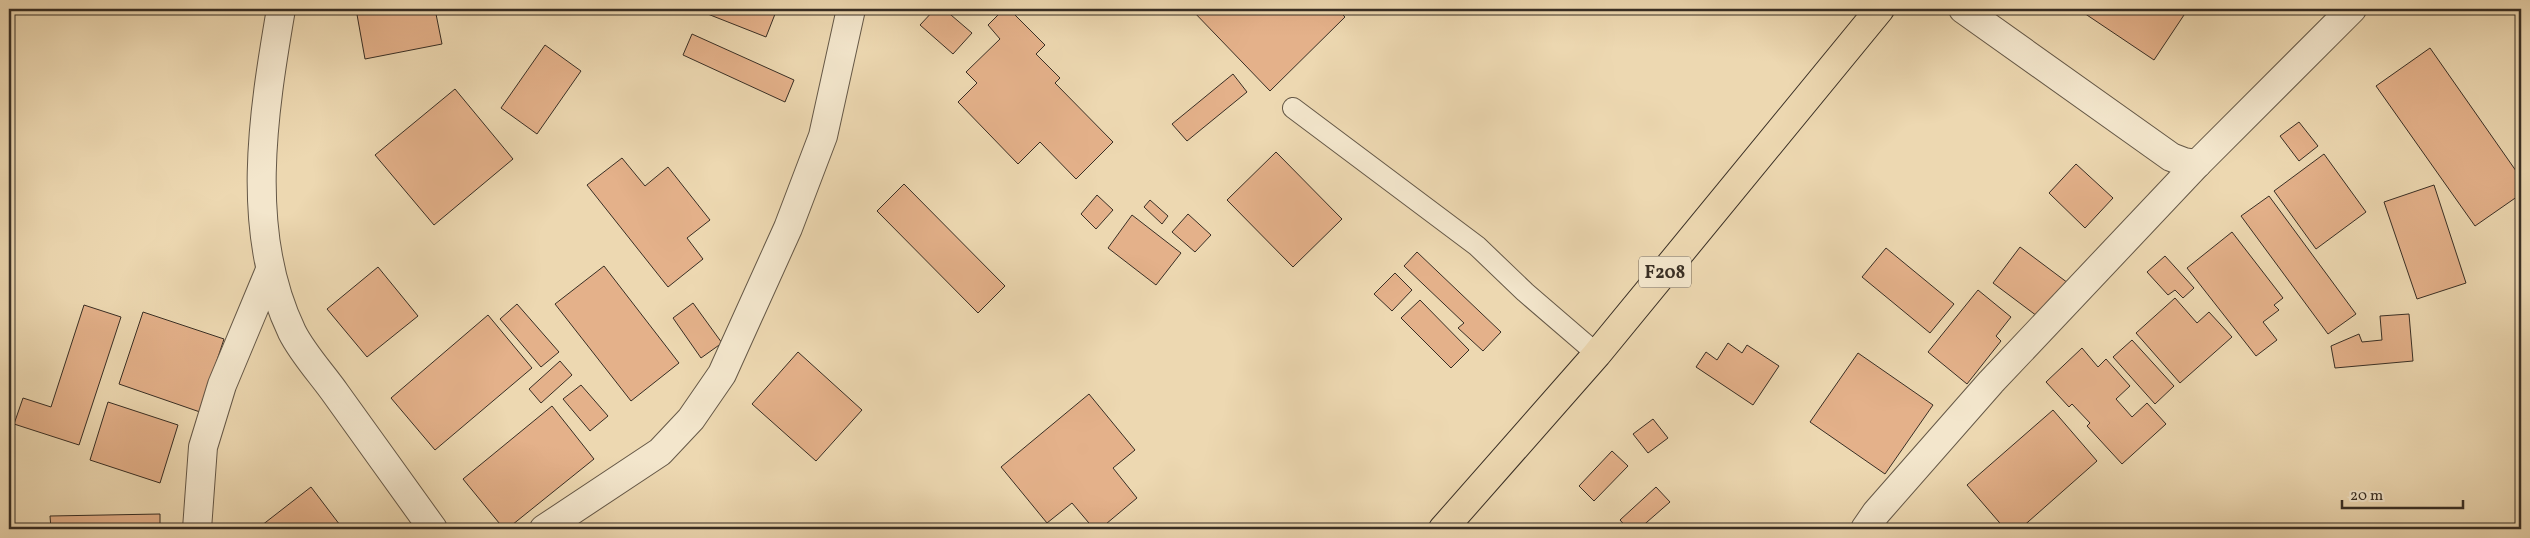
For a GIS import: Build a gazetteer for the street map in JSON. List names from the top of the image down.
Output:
{
  "streets": {
    "main road": ["F208"]
  },
  "scale_bar": "20 m"
}
